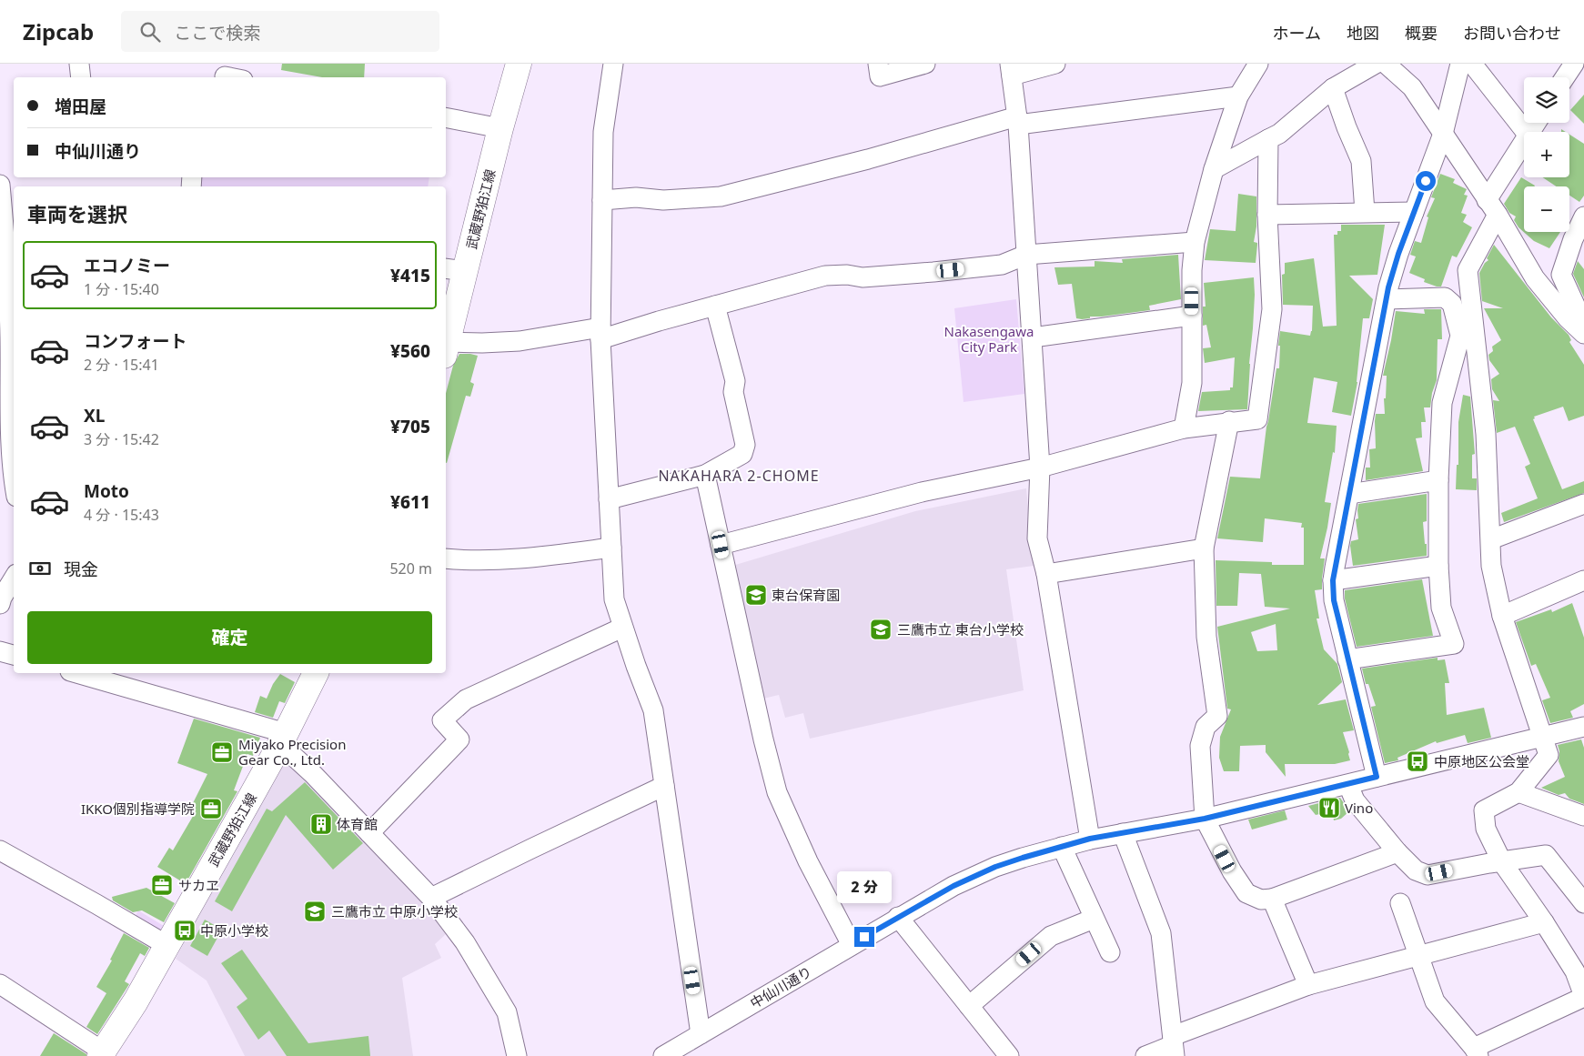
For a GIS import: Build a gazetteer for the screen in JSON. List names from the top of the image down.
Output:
{
  "streets": {
    "main road": ["武蔵野狛江線"],
    "street": ["中仙川通り"]
  },
  "districts": ["NAKAHARA 2-CHOME"],
  "parks": ["Nakasengawa City Park"],
  "places": {
    "school or university": ["東台保育園", "三鷹市立 東台小学校", "三鷹市立 中原小学校"],
    "office": ["Miyako Precision Gear Co., Ltd.", "IKKO個別指導学院", "サカヱ"],
    "bus stop": ["中原地区公会堂", "中原小学校"],
    "restaurant": ["Vino"],
    "building": ["体育館"]
  },
  "page": {
    "header": "Zipcab",
    "search": "ここで検索",
    "nav": [
      "ホーム",
      "地図",
      "概要",
      "お問い合わせ"
    ],
    "map_buttons": ["+", "−"],
    "banner": ["増田屋", "中仙川通り"],
    "heading": "車両を選択",
    "list": [
      {
        "name": "エコノミー",
        "note": "1 分 · 15:40",
        "value": "¥415"
      },
      {
        "name": "コンフォート",
        "note": "2 分 · 15:41",
        "value": "¥560"
      },
      {
        "name": "XL",
        "note": "3 分 · 15:42",
        "value": "¥705"
      },
      {
        "name": "Moto",
        "note": "4 分 · 15:43",
        "value": "¥611"
      }
    ],
    "pay": ["現金", "520 m"],
    "buttons": "確定",
    "bubble": "2 分"
  }
}
